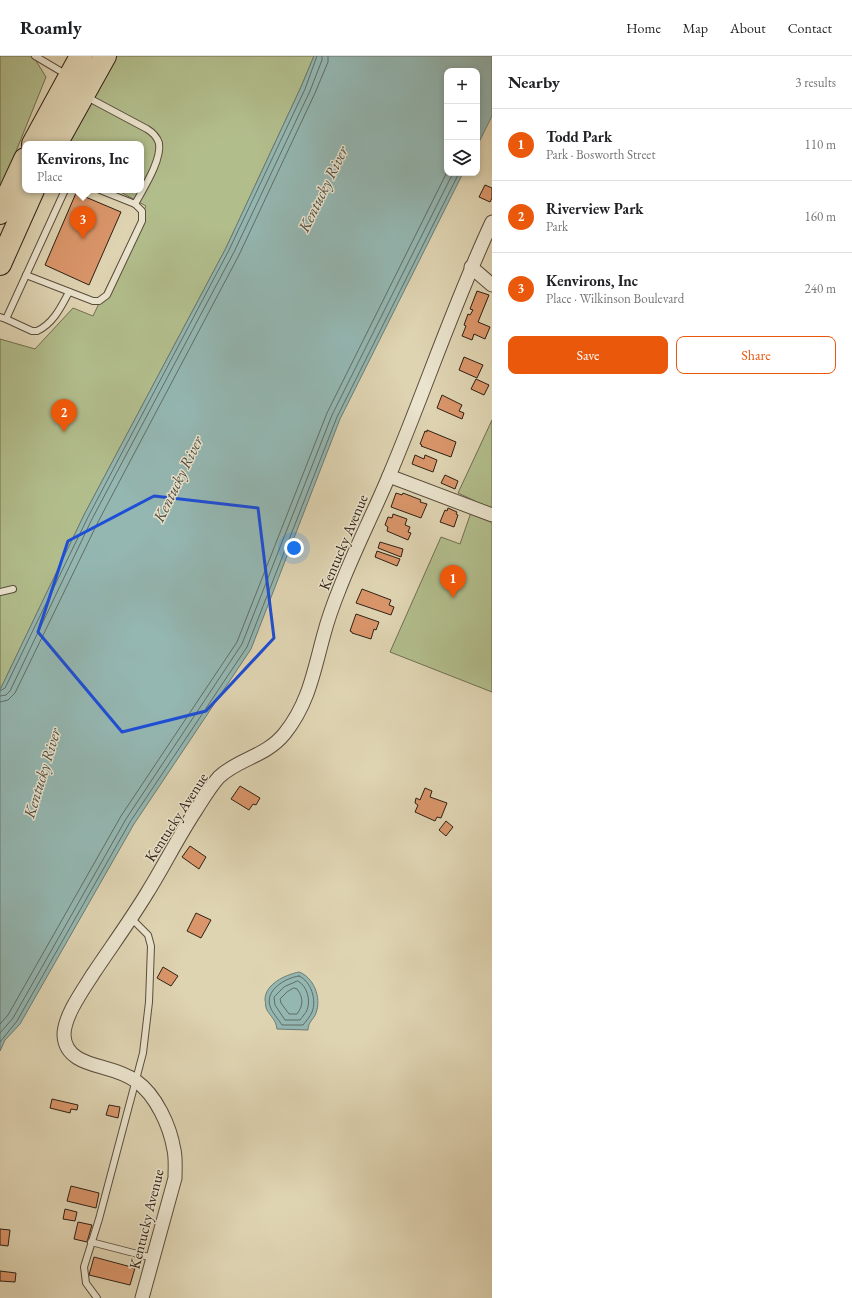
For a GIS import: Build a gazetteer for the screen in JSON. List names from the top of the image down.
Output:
{
  "streets": {
    "street": ["Kentucky Avenue"]
  },
  "water": ["Kentucky River"],
  "page": {
    "header": "Roamly",
    "nav": [
      "Home",
      "Map",
      "About",
      "Contact"
    ],
    "heading": ["Nearby", "3 results"],
    "map_buttons": ["+", "−"],
    "list": [
      {
        "mark": "1",
        "name": "Todd Park",
        "note": "Park · Bosworth Street",
        "value": "110 m"
      },
      {
        "mark": "2",
        "name": "Riverview Park",
        "note": "Park",
        "value": "160 m"
      },
      {
        "mark": "3",
        "name": "Kenvirons, Inc",
        "note": "Place · Wilkinson Boulevard",
        "value": "240 m"
      }
    ],
    "popup": ["Kenvirons, Inc", "Place"],
    "pins": ["3", "2", "1"],
    "buttons": ["Save", "Share"]
  }
}
